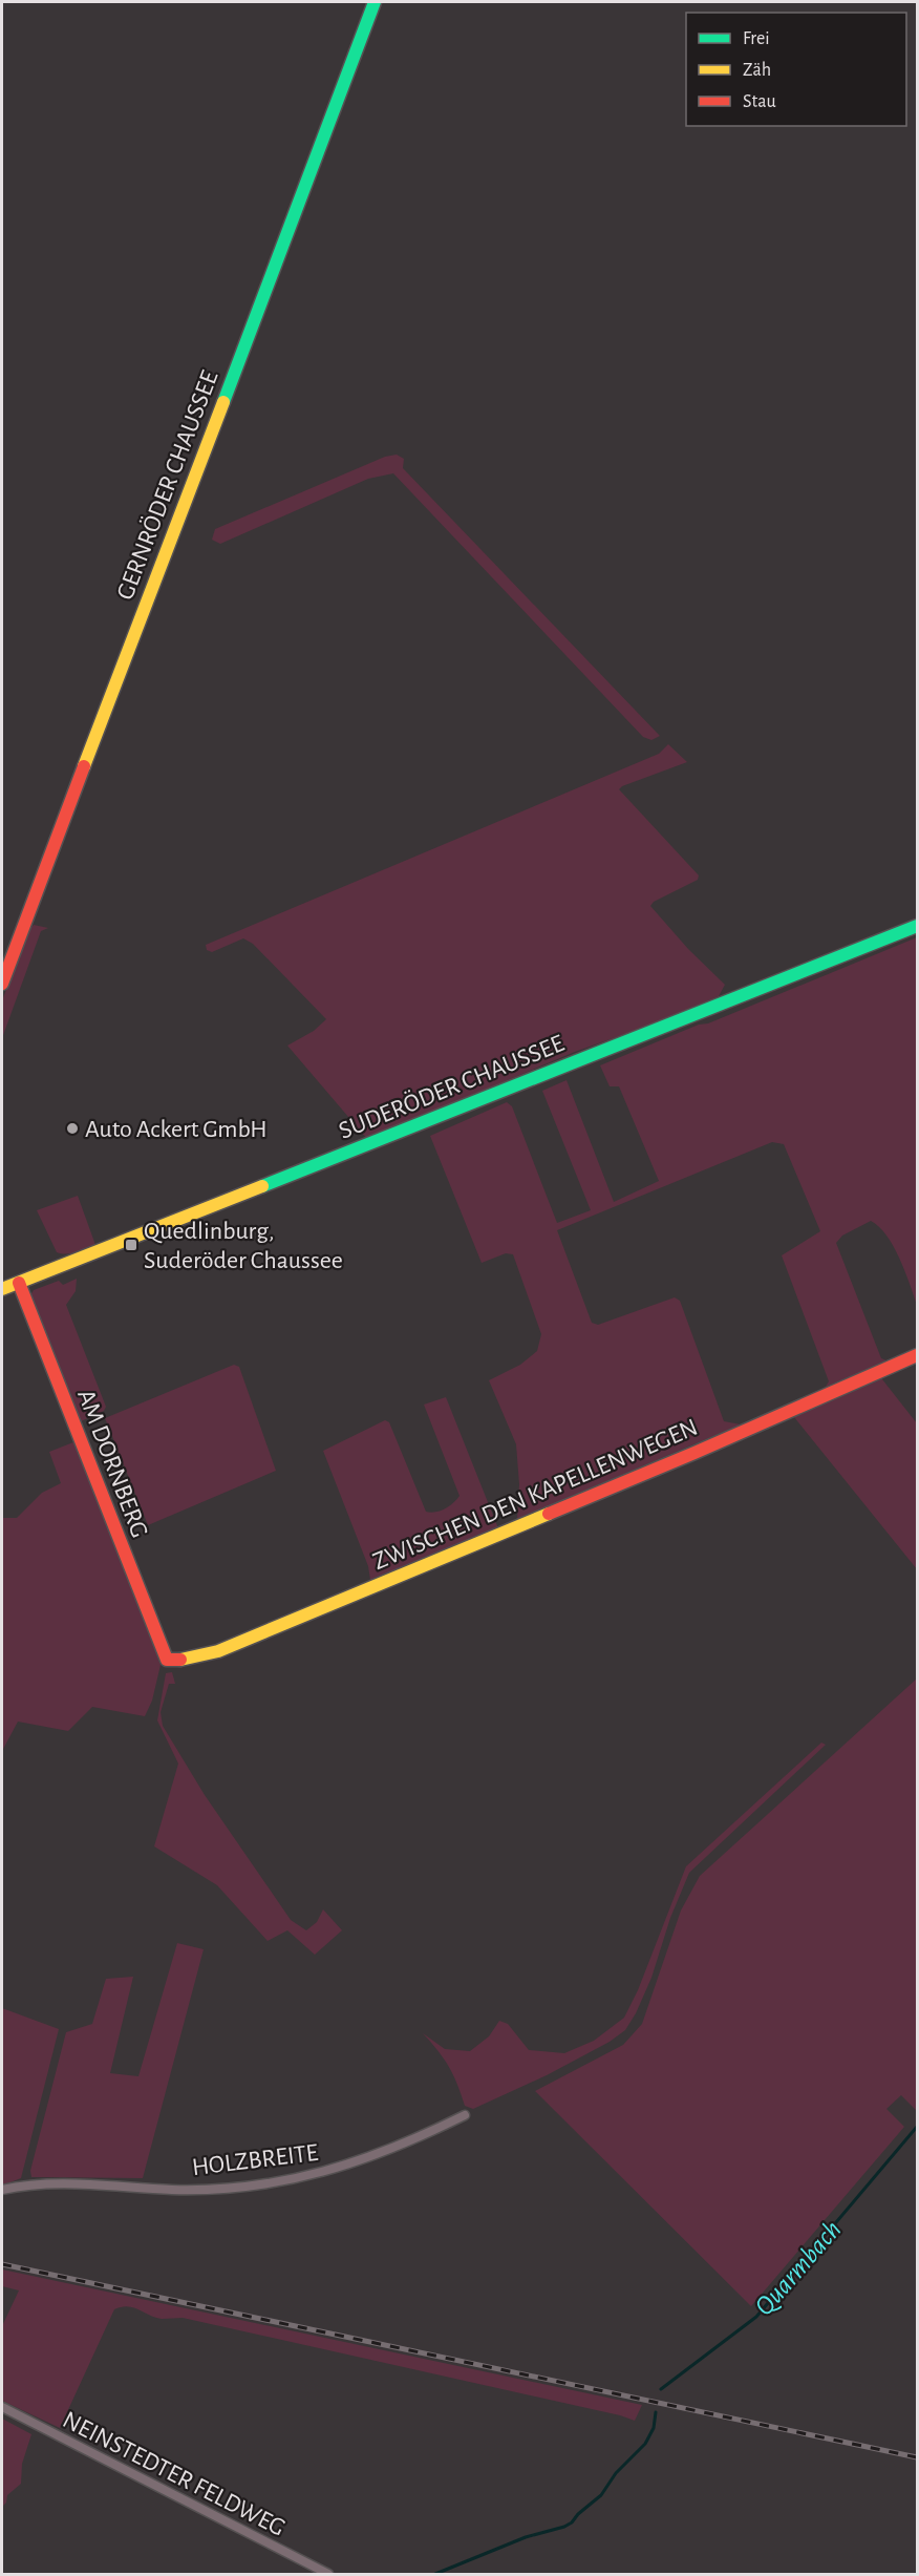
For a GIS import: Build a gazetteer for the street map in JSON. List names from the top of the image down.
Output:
{
  "streets": {
    "street": [
      "GERNRÖDER CHAUSSEE",
      "SUDERÖDER CHAUSSEE",
      "AM DORNBERG",
      "ZWISCHEN DEN KAPELLENWEGEN",
      "HOLZBREITE",
      "NEINSTEDTER FELDWEG"
    ]
  },
  "crossings": [
    ["SUDERÖDER CHAUSSEE", "AM DORNBERG"],
    ["AM DORNBERG", "ZWISCHEN DEN KAPELLENWEGEN"]
  ],
  "water": ["Quarmbach"],
  "places": {
    "other": ["Auto Ackert GmbH"],
    "transit": ["Quedlinburg, Suderöder Chaussee"]
  },
  "legend": ["Frei", "Zäh", "Stau"]
}
